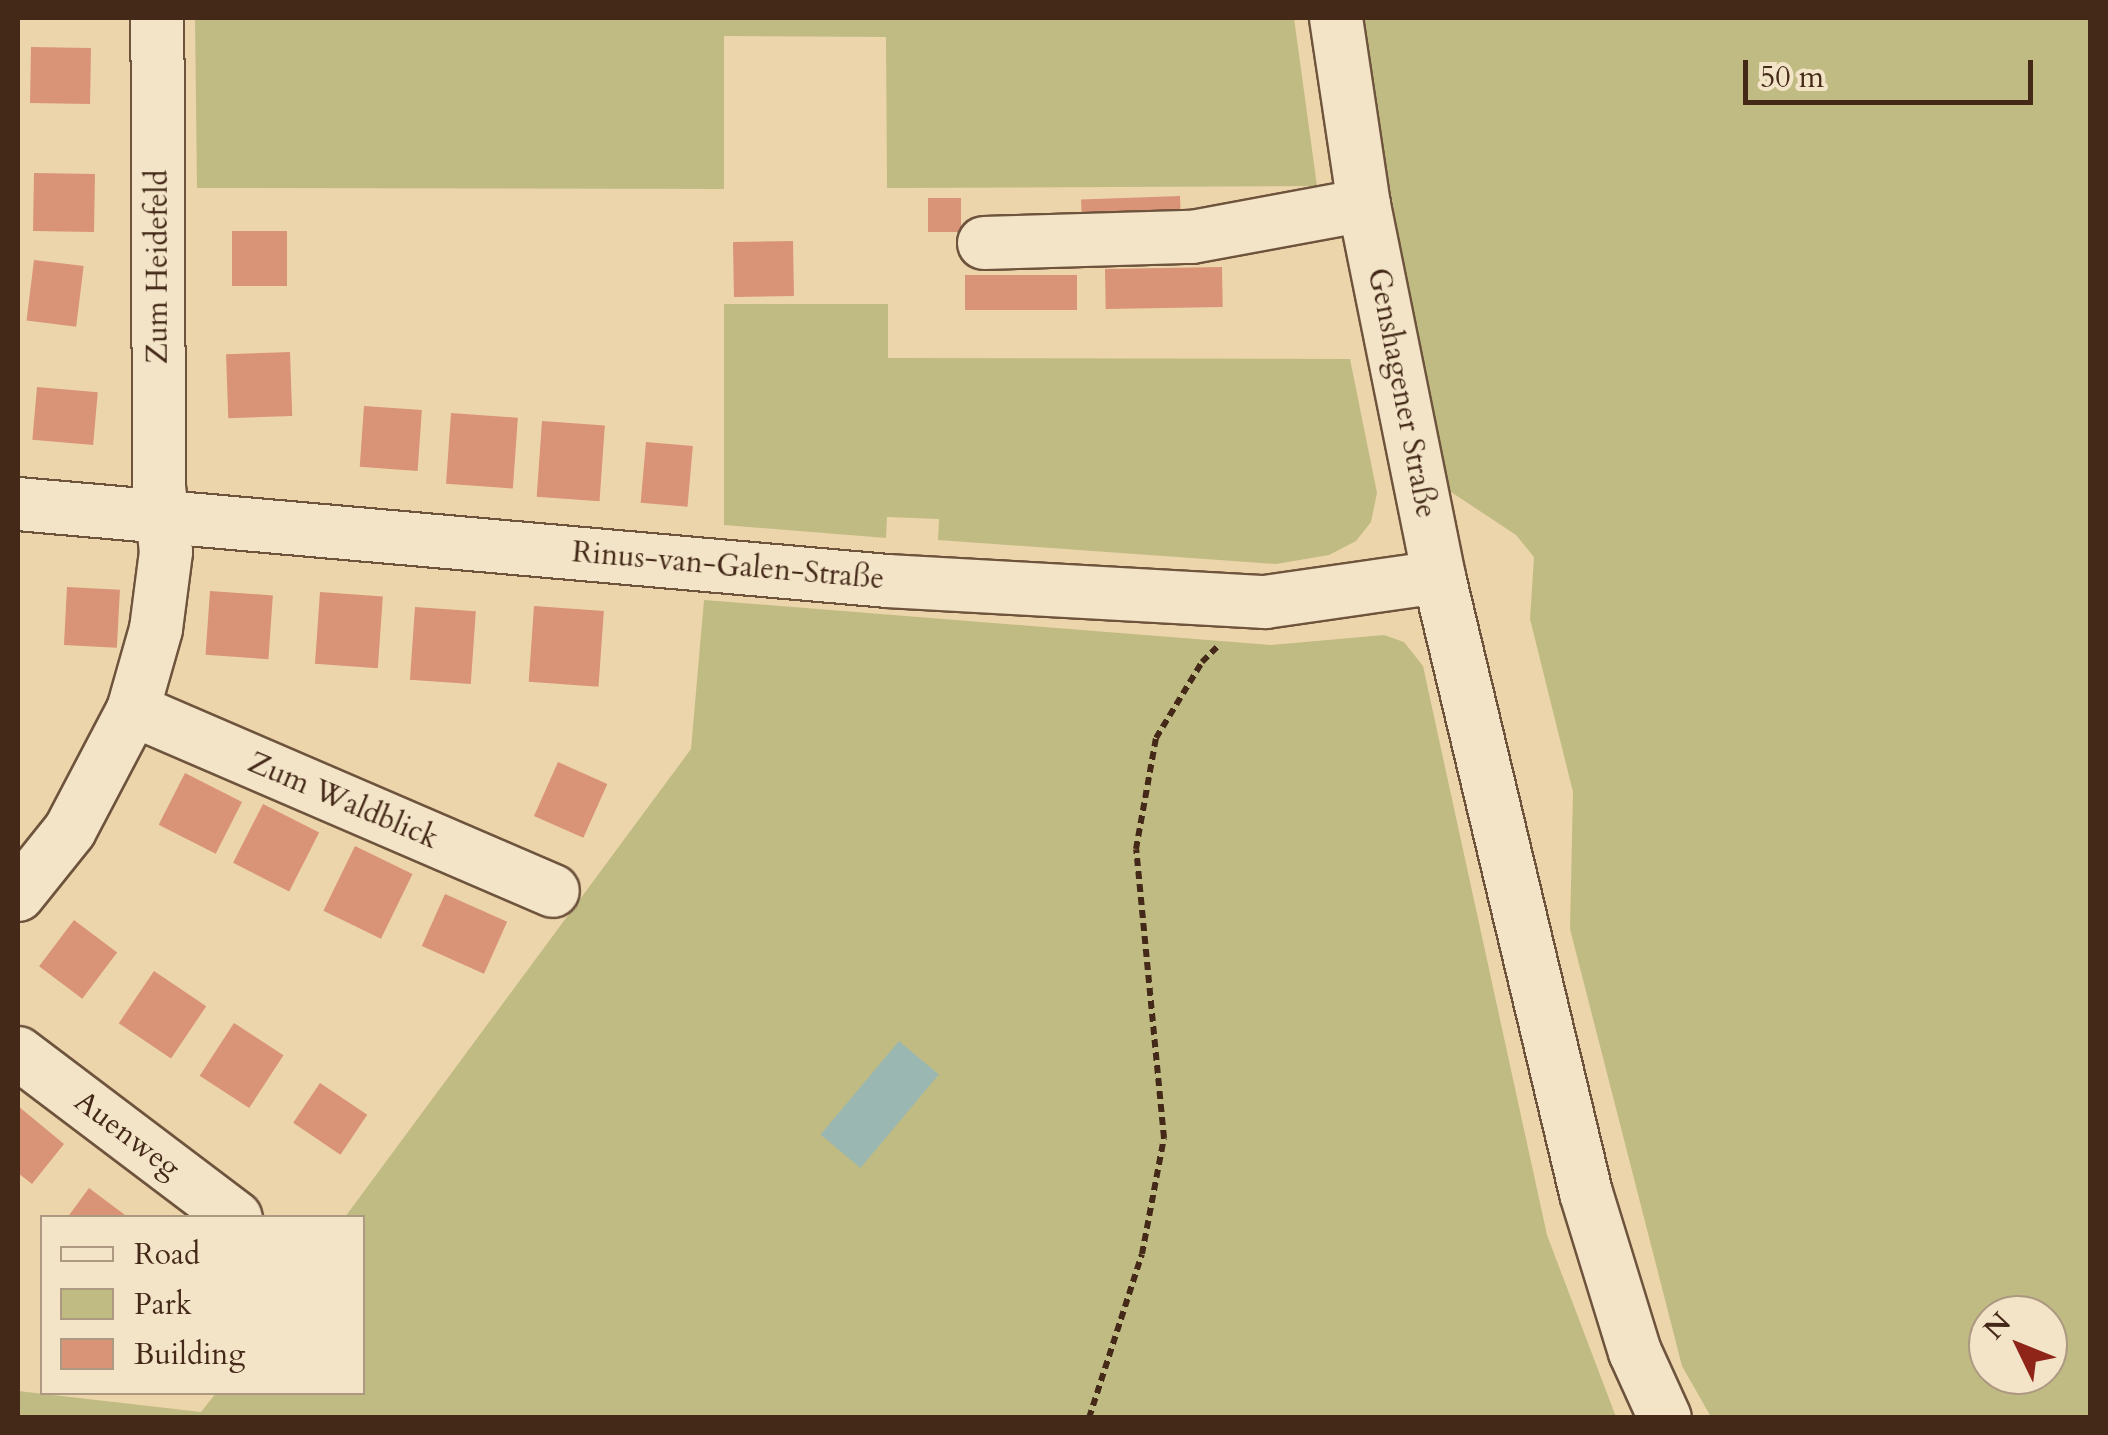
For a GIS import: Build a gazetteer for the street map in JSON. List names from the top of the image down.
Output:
{
  "streets": {
    "street": [
      "Zum Heidefeld",
      "Genshagener Straße",
      "Rinus-van-Galen-Straße",
      "Zum Waldblick",
      "Auenweg"
    ]
  },
  "crossings": [
    ["Zum Heidefeld", "Rinus-van-Galen-Straße"],
    ["Zum Heidefeld", "Zum Waldblick"],
    ["Genshagener Straße", "Rinus-van-Galen-Straße"]
  ],
  "legend": ["Road", "Park", "Building"],
  "scale_bar": "50 m",
  "north": "top left"
}
